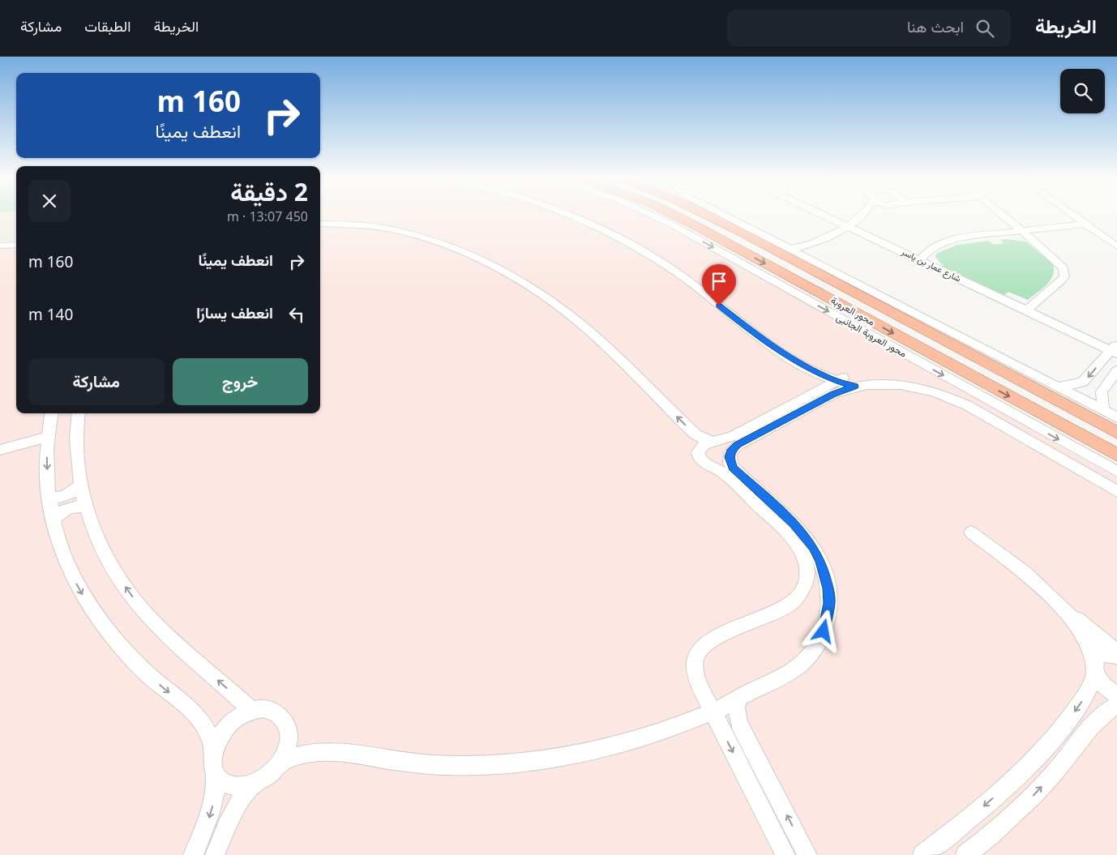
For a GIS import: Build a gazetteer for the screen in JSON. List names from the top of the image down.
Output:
{
  "streets": {
    "main road": ["محور العروبة"],
    "street": ["شارع عمار بن ياسر", "محور العروبة الجانبى"]
  },
  "page": {
    "header": "الخريطة",
    "search": "ابحث هنا",
    "nav": ["الخريطة", "الطبقات", "مشاركة"],
    "turn": ["160 m", "انعطف يمينًا"],
    "heading": ["2 دقيقة", "450 m · 13:07"],
    "list": [
      {
        "name": "انعطف يمينًا",
        "value": "160 m"
      },
      {
        "name": "انعطف يسارًا",
        "value": "140 m"
      }
    ],
    "buttons": ["خروج", "مشاركة"]
  }
}
